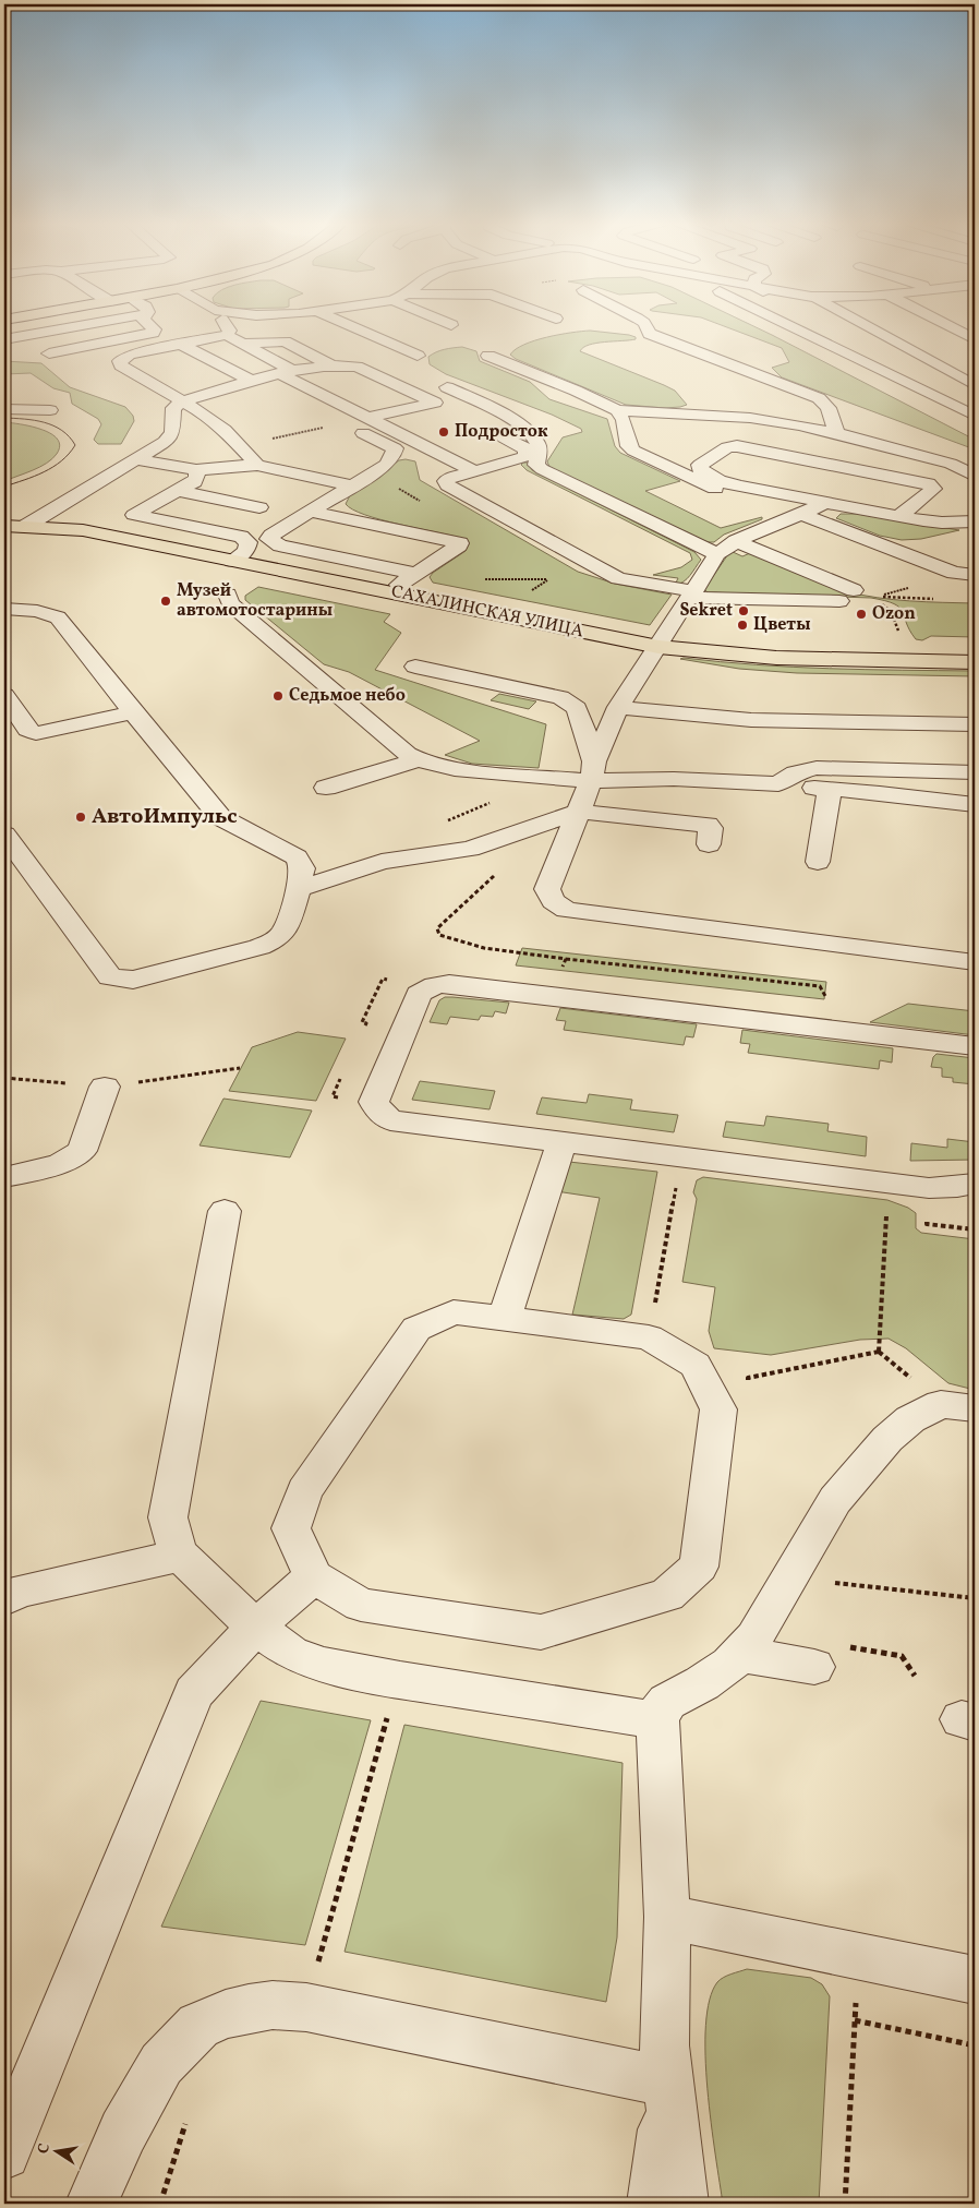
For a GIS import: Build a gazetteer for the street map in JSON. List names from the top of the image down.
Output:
{
  "streets": {
    "main road": ["САХАЛИНСКАЯ УЛИЦА"]
  },
  "places": [
    "Подросток",
    "Музей автомотостарины",
    "Sekret",
    "Ozon",
    "Цветы",
    "Седьмое небо",
    "АвтоИмпульс"
  ],
  "north": "left"
}
